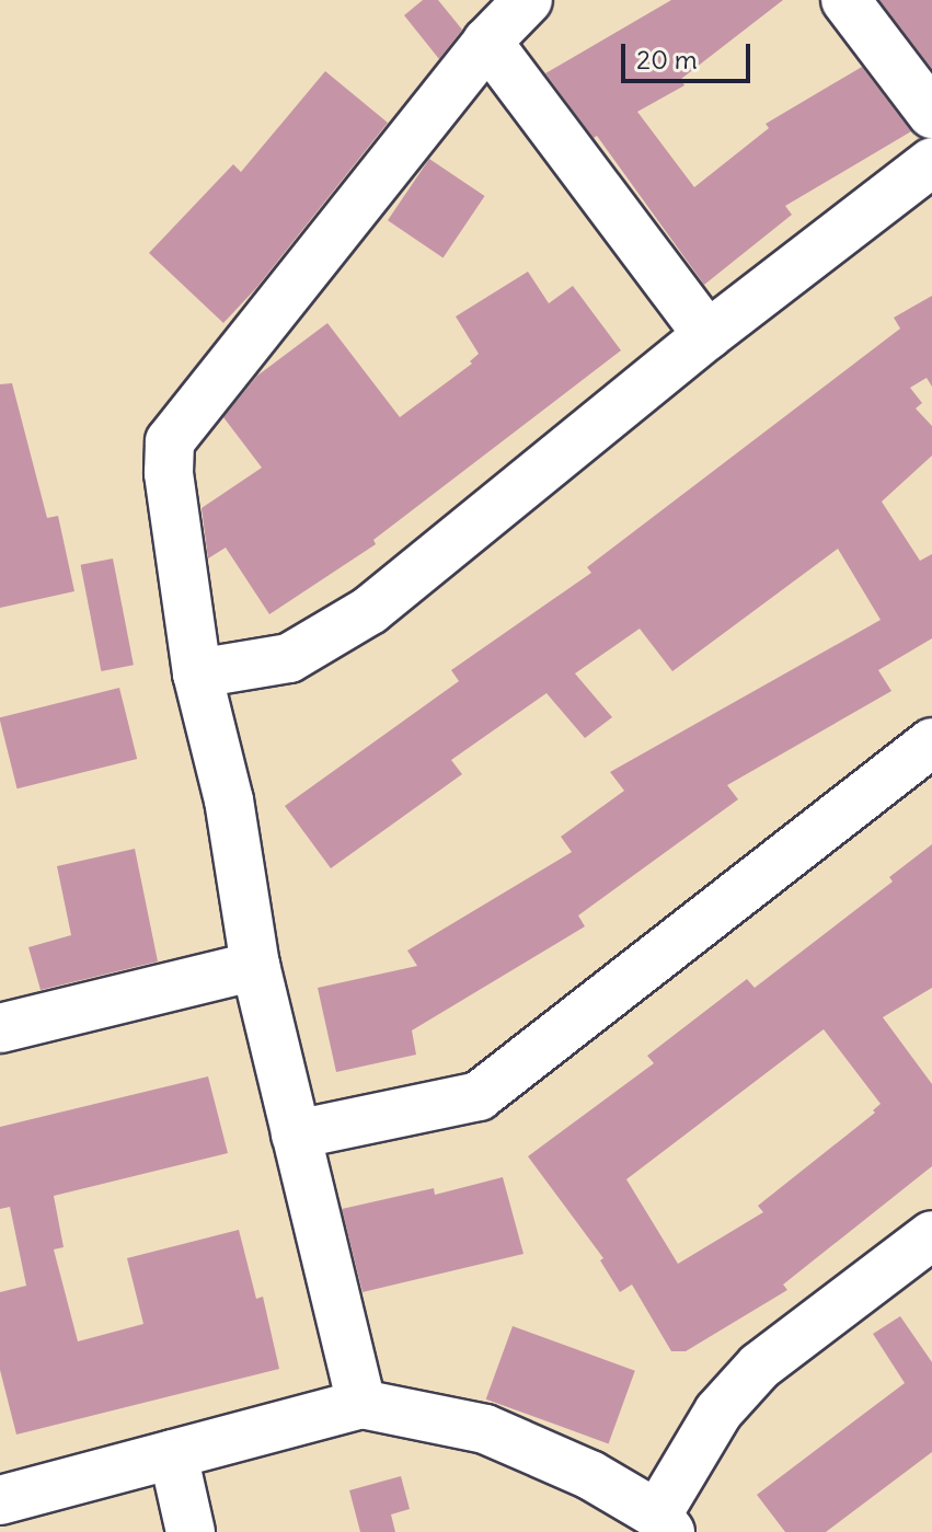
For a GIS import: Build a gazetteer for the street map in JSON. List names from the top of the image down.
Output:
{
  "scale_bar": "20 m"
}
